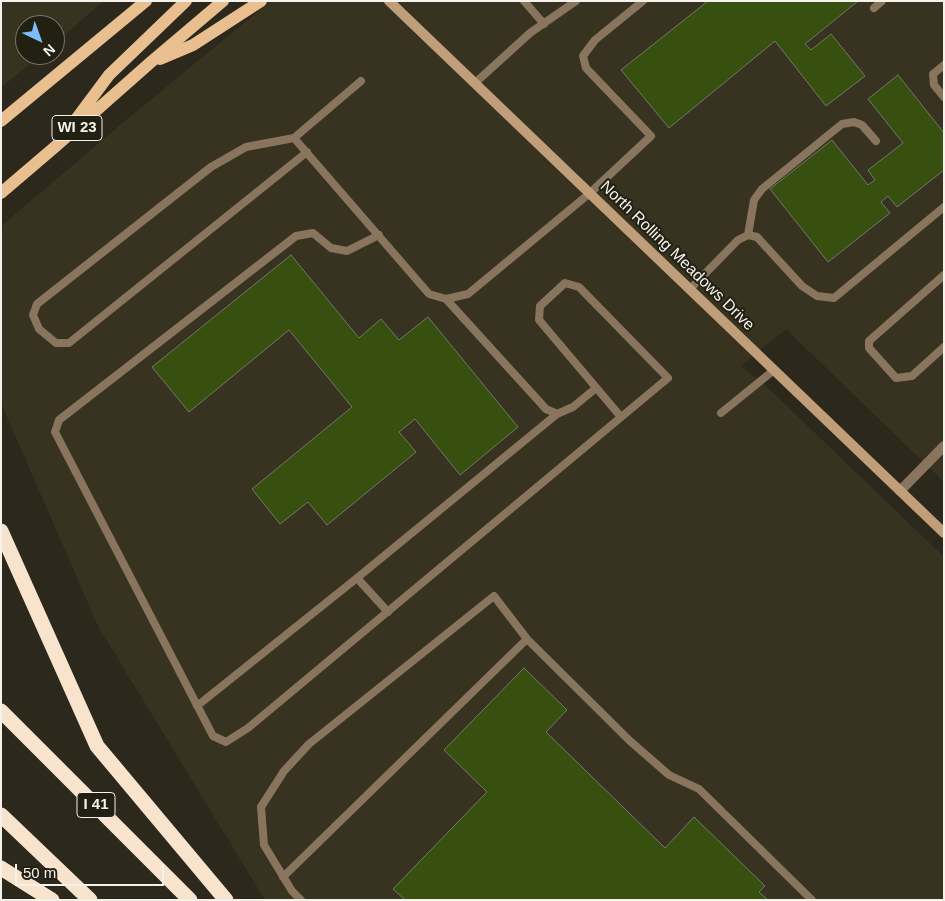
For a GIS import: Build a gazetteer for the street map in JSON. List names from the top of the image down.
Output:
{
  "streets": {
    "highway": ["I 41"],
    "main road": ["WI 23", "North Rolling Meadows Drive"]
  },
  "scale_bar": "50 m",
  "north": "bottom right"
}
